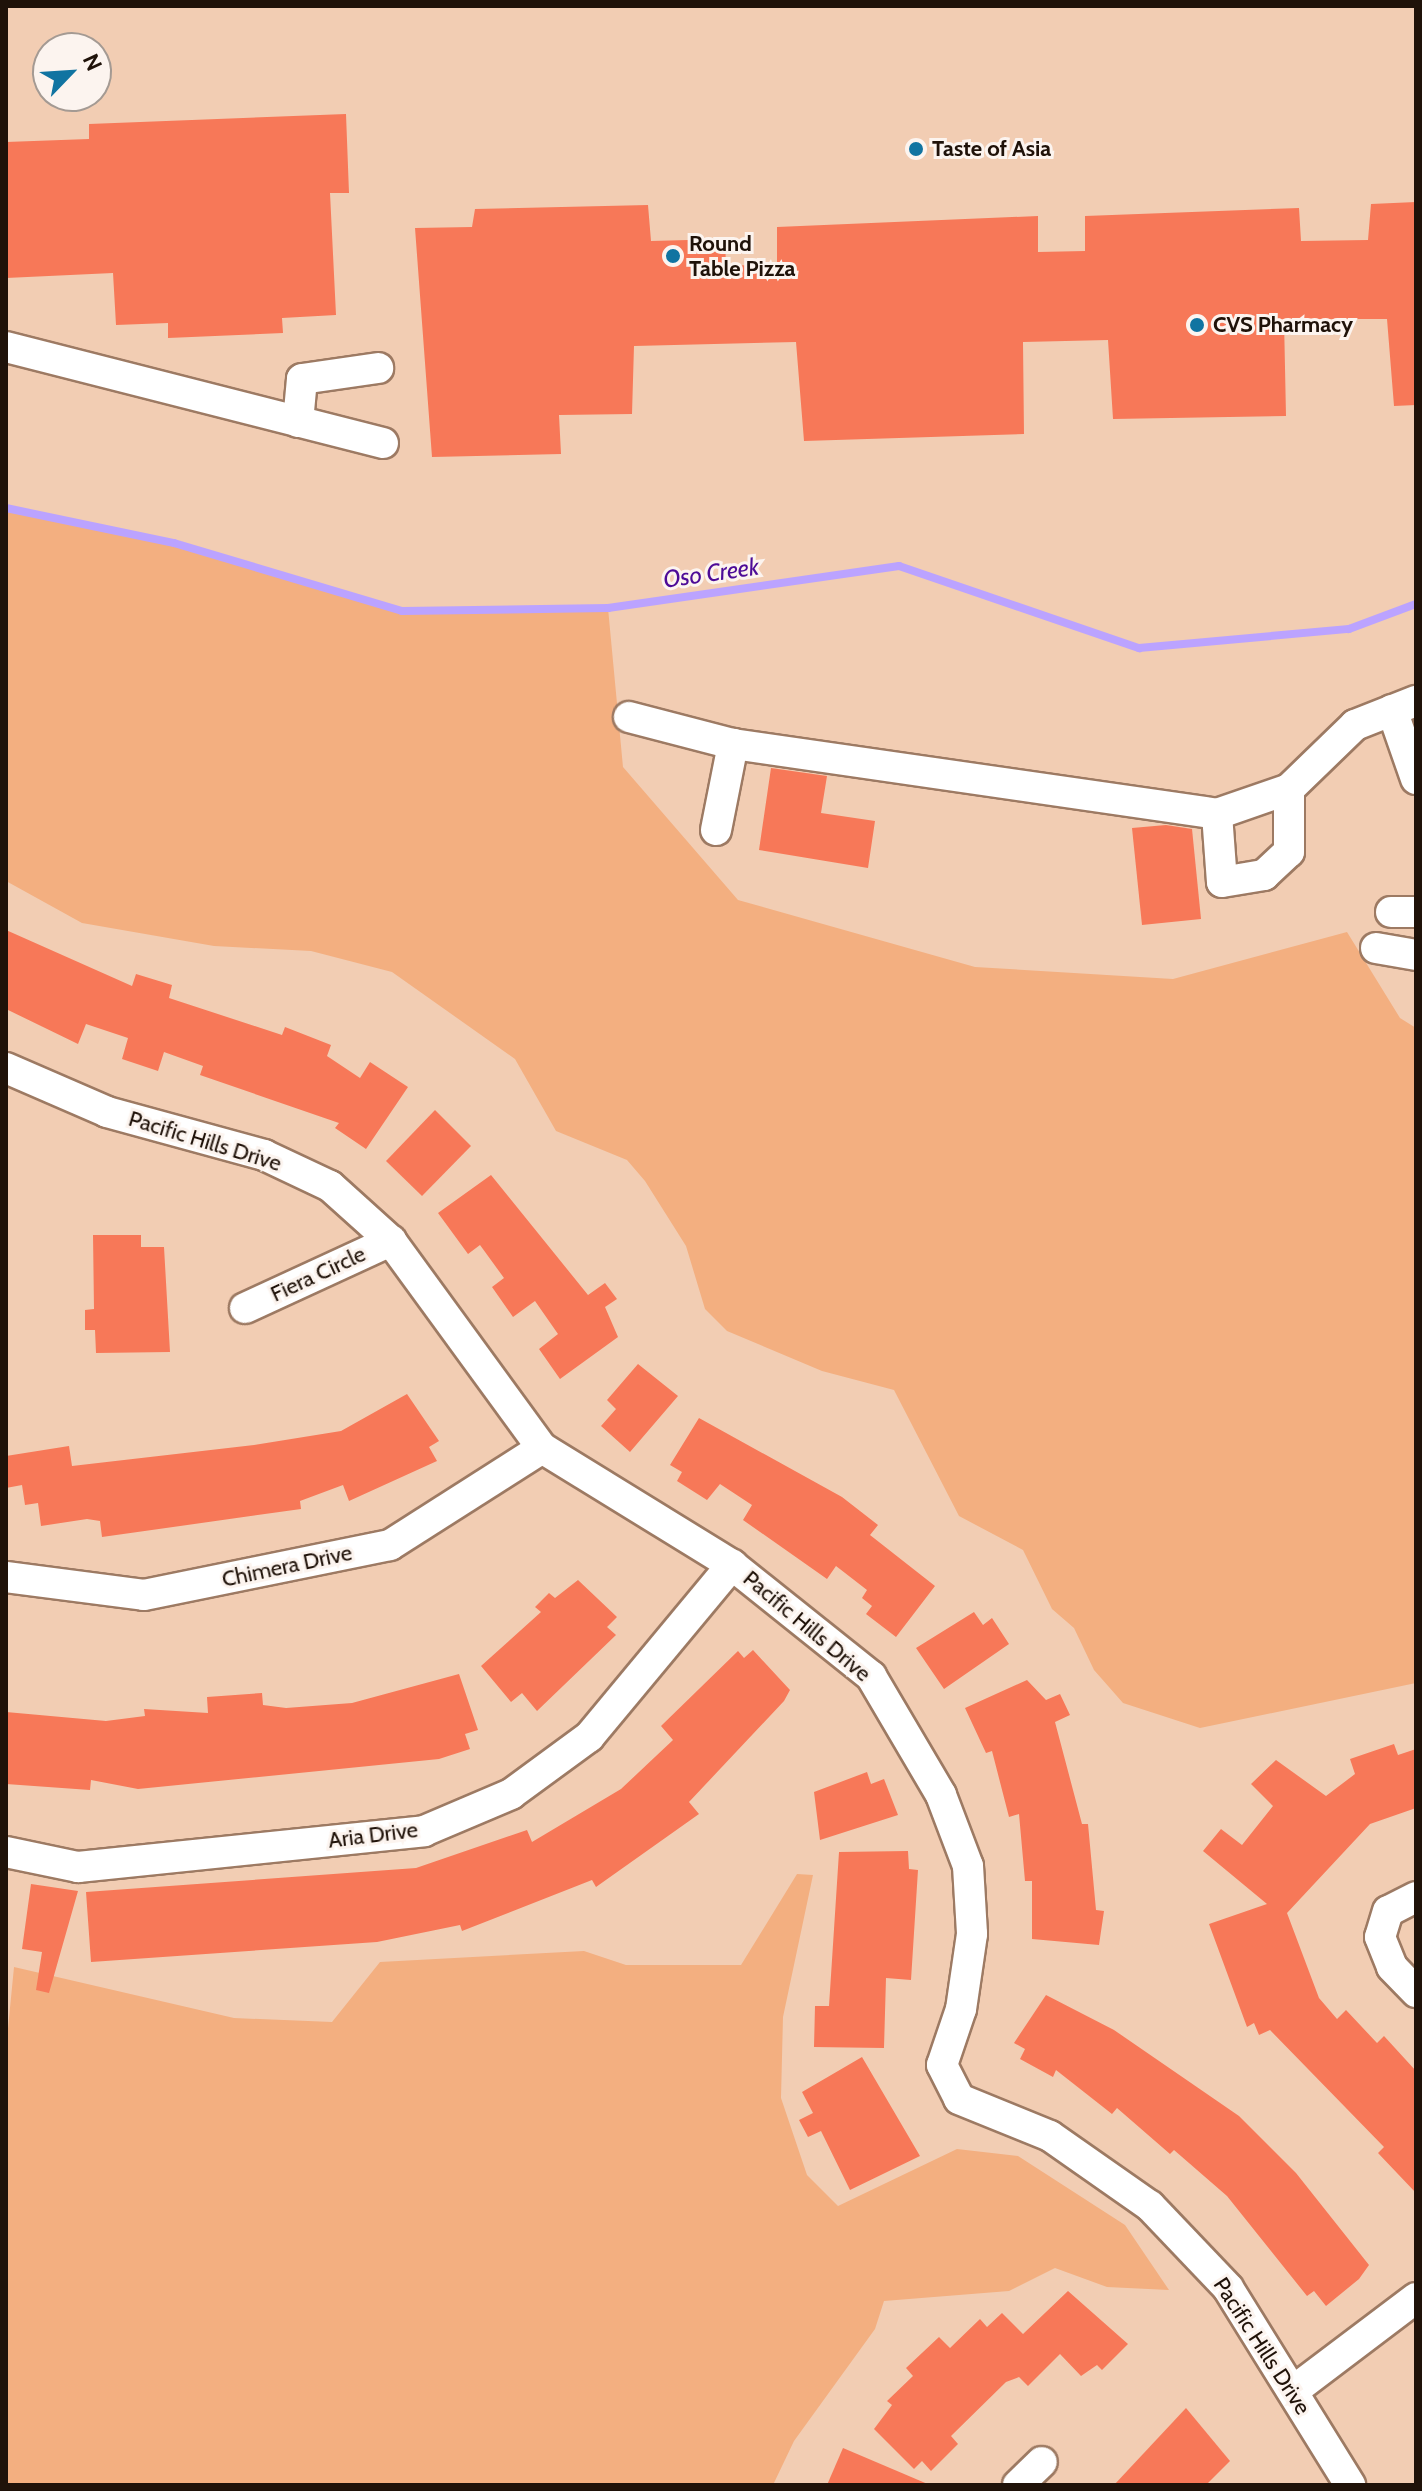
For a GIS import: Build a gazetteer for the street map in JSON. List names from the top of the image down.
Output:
{
  "streets": {
    "street": [
      "Pacific Hills Drive",
      "Fiera Circle",
      "Chimera Drive",
      "Aria Drive"
    ]
  },
  "crossings": [
    ["Pacific Hills Drive", "Fiera Circle"],
    ["Pacific Hills Drive", "Chimera Drive"],
    ["Pacific Hills Drive", "Aria Drive"]
  ],
  "water": ["Oso Creek"],
  "places": ["Taste of Asia", "Round Table Pizza", "CVS Pharmacy"],
  "north": "top right"
}
